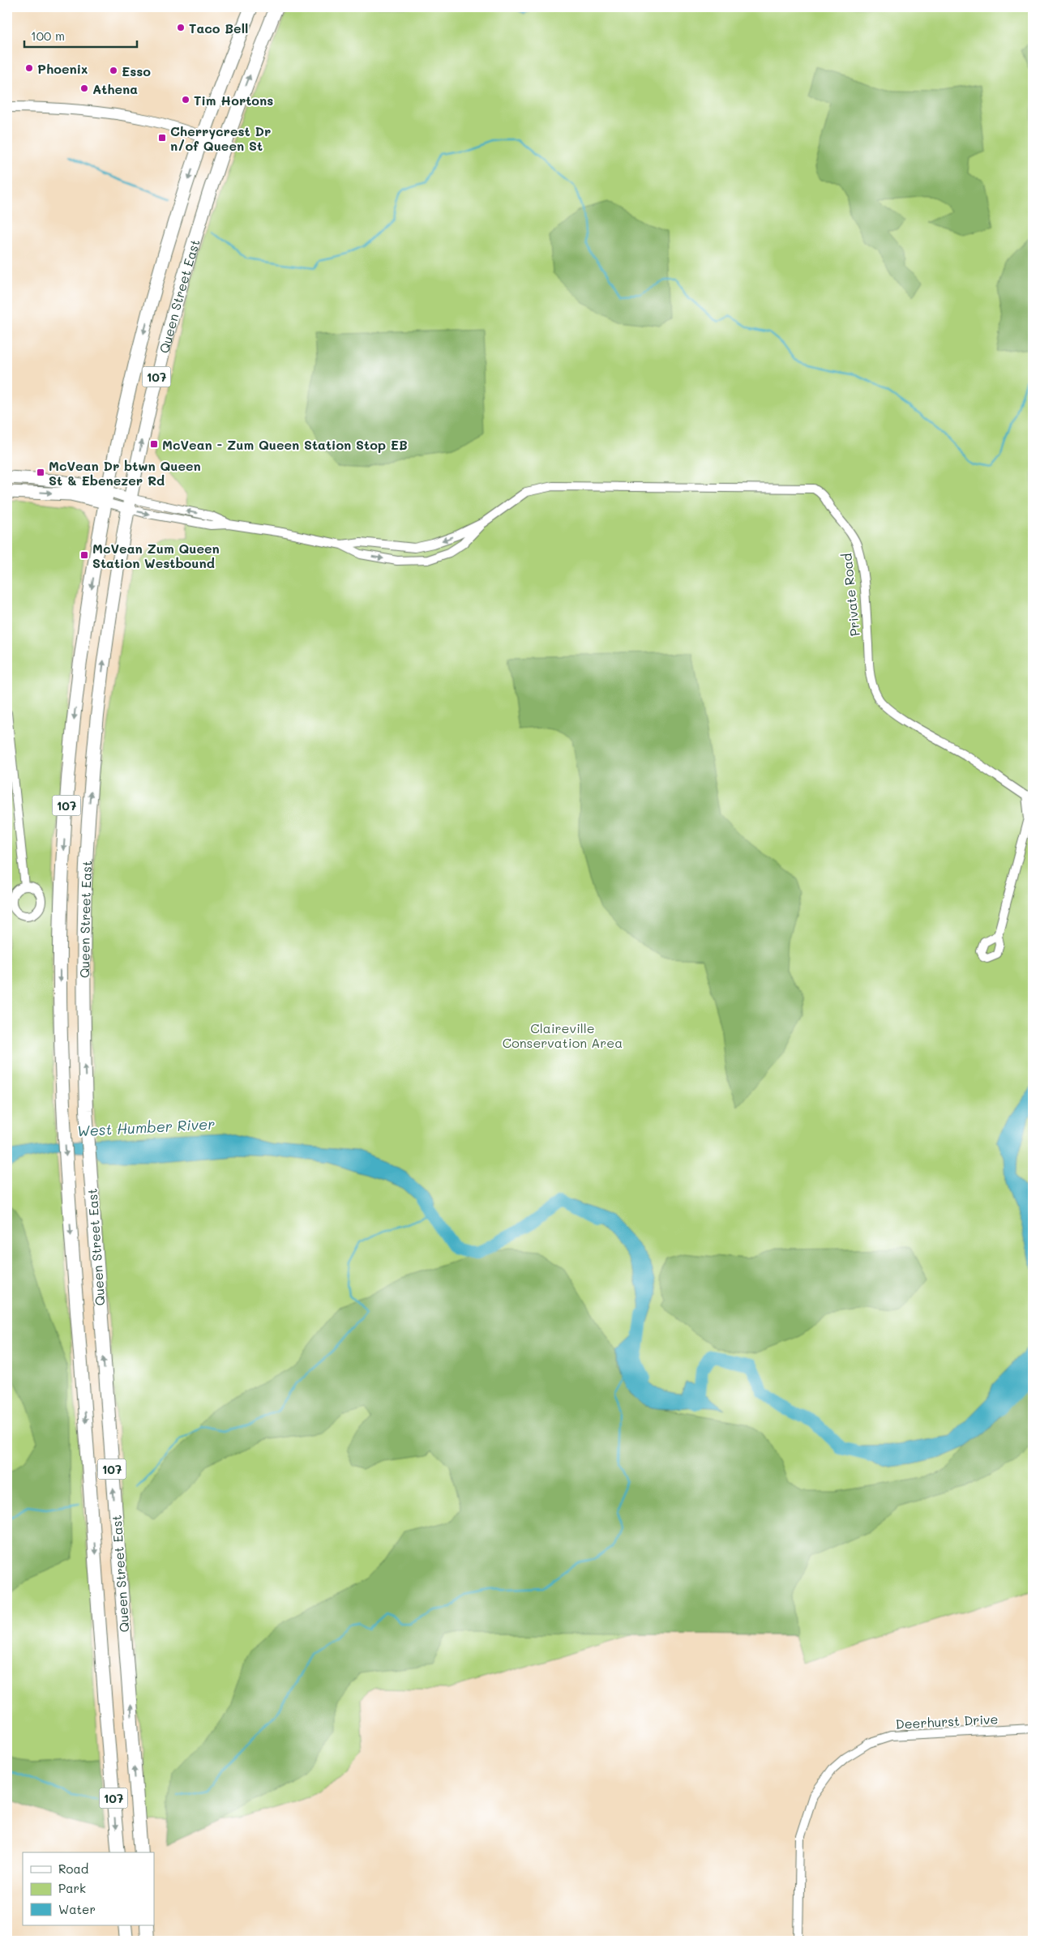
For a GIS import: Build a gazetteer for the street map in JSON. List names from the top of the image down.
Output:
{
  "streets": {
    "main road": ["Queen Street East", "107"],
    "street": ["Private Road", "Deerhurst Drive"]
  },
  "water": ["West Humber River"],
  "parks": ["Claireville Conservation Area"],
  "places": {
    "other": [
      "Taco Bell",
      "Phoenix",
      "Esso",
      "Athena",
      "Tim Hortons"
    ],
    "transit": [
      "Cherrycrest Dr n/of Queen St",
      "McVean - Zum Queen Station Stop EB",
      "McVean Dr btwn Queen St & Ebenezer Rd",
      "McVean Zum Queen Station Westbound"
    ]
  },
  "legend": ["Road", "Park", "Water"],
  "scale_bar": "100 m"
}
